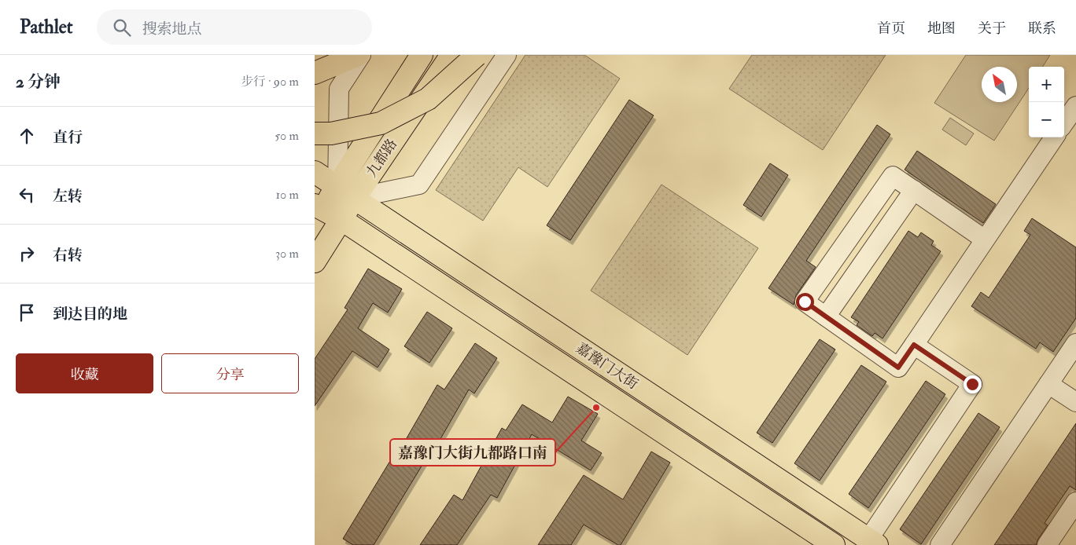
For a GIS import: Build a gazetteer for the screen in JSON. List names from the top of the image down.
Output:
{
  "streets": {
    "main road": ["九都路", "嘉豫门大街"]
  },
  "crossings": [
    ["九都路", "嘉豫门大街"]
  ],
  "places": ["嘉豫门大街九都路口南"],
  "north": "top left",
  "page": {
    "header": "Pathlet",
    "search": "搜索地点",
    "nav": [
      "首页",
      "地图",
      "关于",
      "联系"
    ],
    "heading": ["2 分钟", "步行 · 90 m"],
    "map_buttons": ["+", "−"],
    "list": [
      ["直行", "50 m"],
      ["左转", "10 m"],
      ["右转", "30 m"],
      "到达目的地"
    ],
    "buttons": ["收藏", "分享"]
  }
}
